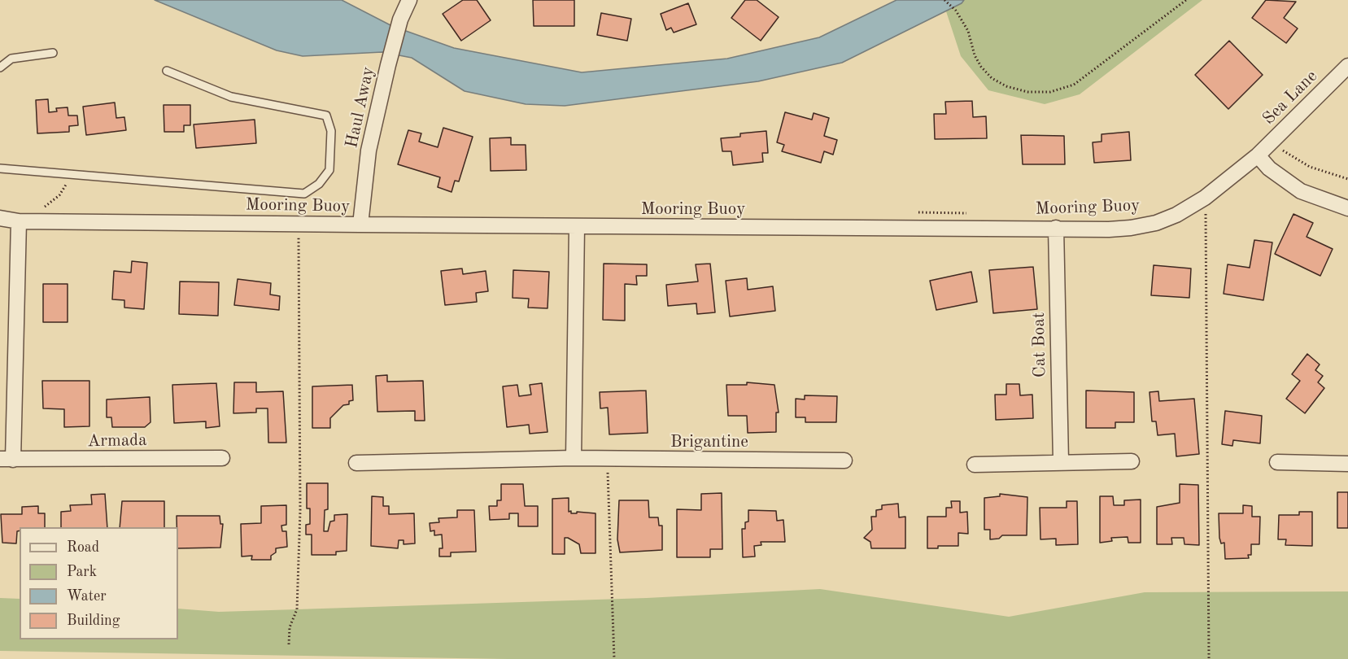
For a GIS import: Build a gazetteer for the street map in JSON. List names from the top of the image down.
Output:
{
  "streets": {
    "street": [
      "Sea Lane",
      "Haul Away",
      "Mooring Buoy",
      "Cat Boat",
      "Armada",
      "Brigantine"
    ]
  },
  "crossings": [
    ["Sea Lane", "Mooring Buoy"],
    ["Haul Away", "Mooring Buoy"],
    ["Mooring Buoy", "Cat Boat"],
    ["Mooring Buoy", "Armada"]
  ],
  "legend": [
    "Road",
    "Park",
    "Water",
    "Building"
  ]
}
